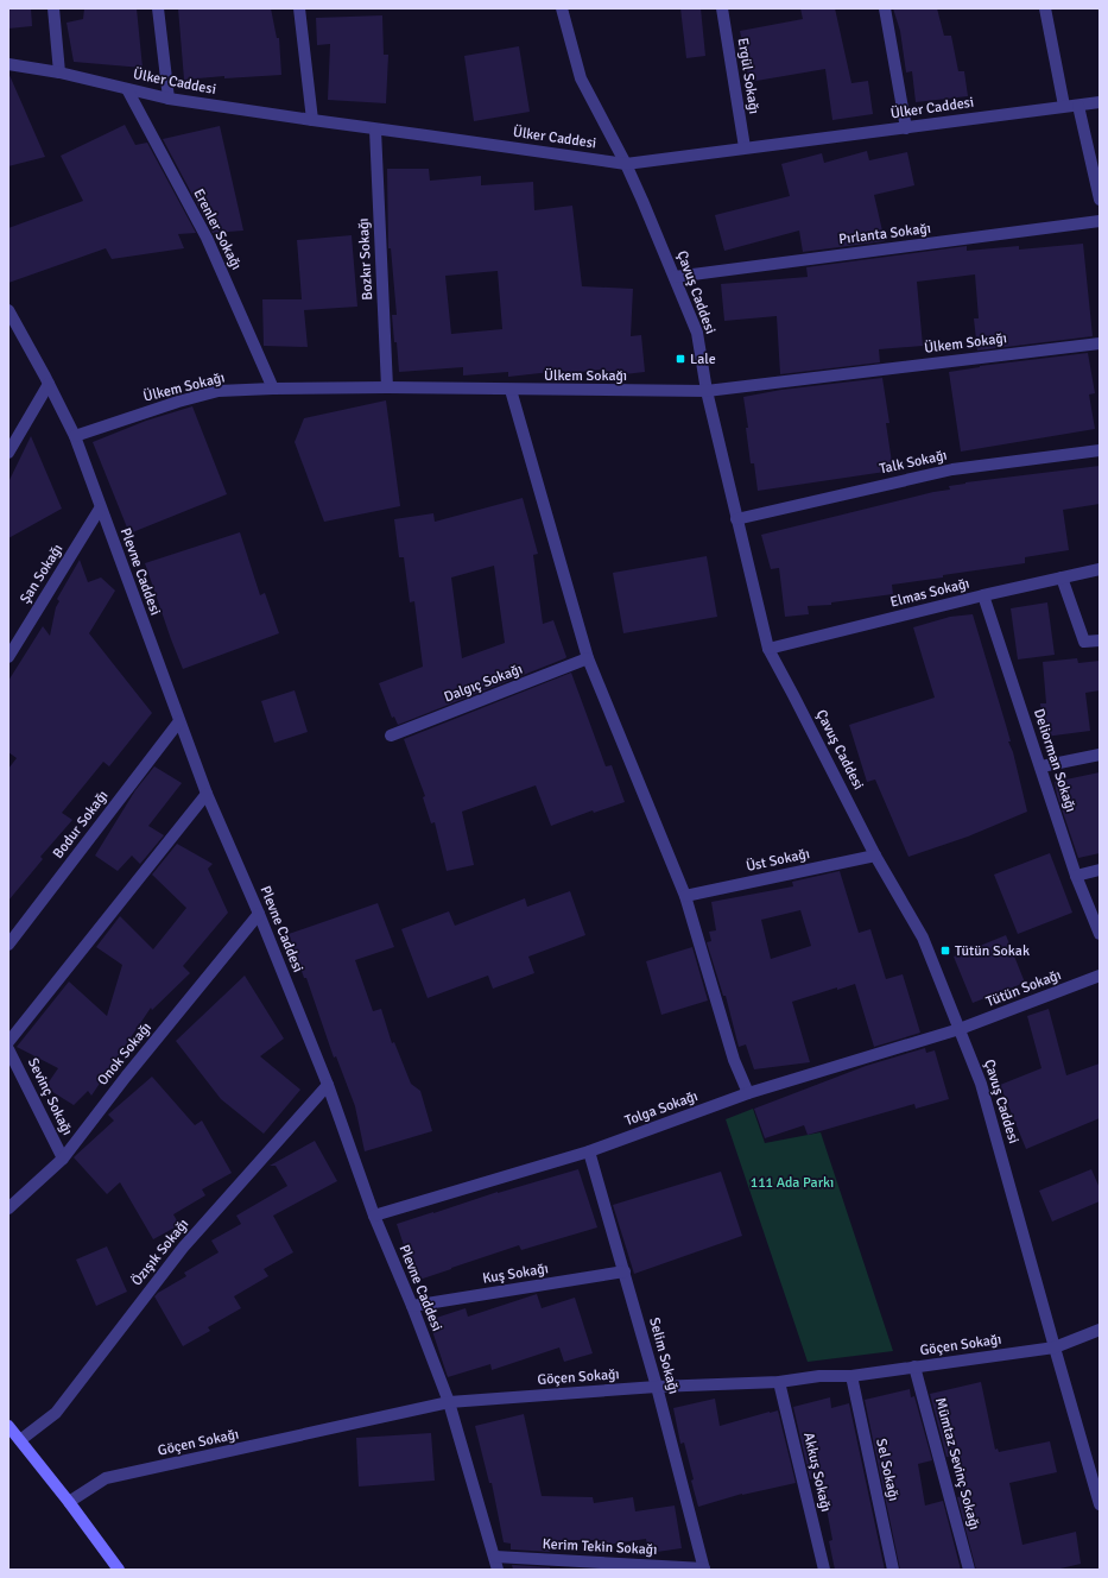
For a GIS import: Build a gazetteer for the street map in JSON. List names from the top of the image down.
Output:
{
  "streets": {
    "street": [
      "Ergül Sokağı",
      "Ülker Caddesi",
      "Erenler Sokağı",
      "Pırlanta Sokağı",
      "Bozkır Sokağı",
      "Çavuş Caddesi",
      "Ülkem Sokağı",
      "Talk Sokağı",
      "Plevne Caddesi",
      "Şan Sokağı",
      "Elmas Sokağı",
      "Dalgıç Sokağı",
      "Deliorman Sokağı",
      "Bodur Sokağı",
      "Üst Sokağı",
      "Tütün Sokağı",
      "Onok Sokağı",
      "Sevinç Sokağı",
      "Tolga Sokağı",
      "Özışık Sokağı",
      "Kuş Sokağı",
      "Göçen Sokağı",
      "Selim Sokağı",
      "Mümtaz Sevinç Sokağı",
      "Sel Sokağı",
      "Akkuş Sokağı",
      "Kerim Tekin Sokağı"
    ]
  },
  "crossings": [
    ["Ergül Sokağı", "Ülker Caddesi"],
    ["Ülker Caddesi", "Erenler Sokağı"],
    ["Ülker Caddesi", "Bozkır Sokağı"],
    ["Ülker Caddesi", "Çavuş Caddesi"],
    ["Erenler Sokağı", "Ülkem Sokağı"],
    ["Pırlanta Sokağı", "Çavuş Caddesi"],
    ["Bozkır Sokağı", "Ülkem Sokağı"],
    ["Çavuş Caddesi", "Ülkem Sokağı"],
    ["Çavuş Caddesi", "Talk Sokağı"],
    ["Çavuş Caddesi", "Elmas Sokağı"],
    ["Çavuş Caddesi", "Üst Sokağı"],
    ["Çavuş Caddesi", "Tütün Sokağı"],
    ["Çavuş Caddesi", "Tolga Sokağı"],
    ["Çavuş Caddesi", "Göçen Sokağı"],
    ["Ülkem Sokağı", "Plevne Caddesi"],
    ["Plevne Caddesi", "Şan Sokağı"],
    ["Plevne Caddesi", "Bodur Sokağı"],
    ["Plevne Caddesi", "Onok Sokağı"],
    ["Plevne Caddesi", "Tolga Sokağı"],
    ["Plevne Caddesi", "Özışık Sokağı"],
    ["Plevne Caddesi", "Kuş Sokağı"],
    ["Plevne Caddesi", "Göçen Sokağı"],
    ["Plevne Caddesi", "Kerim Tekin Sokağı"],
    ["Elmas Sokağı", "Deliorman Sokağı"],
    ["Tütün Sokağı", "Tolga Sokağı"],
    ["Onok Sokağı", "Sevinç Sokağı"],
    ["Tolga Sokağı", "Selim Sokağı"],
    ["Kuş Sokağı", "Selim Sokağı"],
    ["Göçen Sokağı", "Selim Sokağı"],
    ["Göçen Sokağı", "Mümtaz Sevinç Sokağı"],
    ["Göçen Sokağı", "Sel Sokağı"],
    ["Göçen Sokağı", "Akkuş Sokağı"],
    ["Selim Sokağı", "Kerim Tekin Sokağı"]
  ],
  "parks": ["111 Ada Parkı"],
  "places": {
    "transit": ["Lale", "Tütün Sokak"]
  }
}
